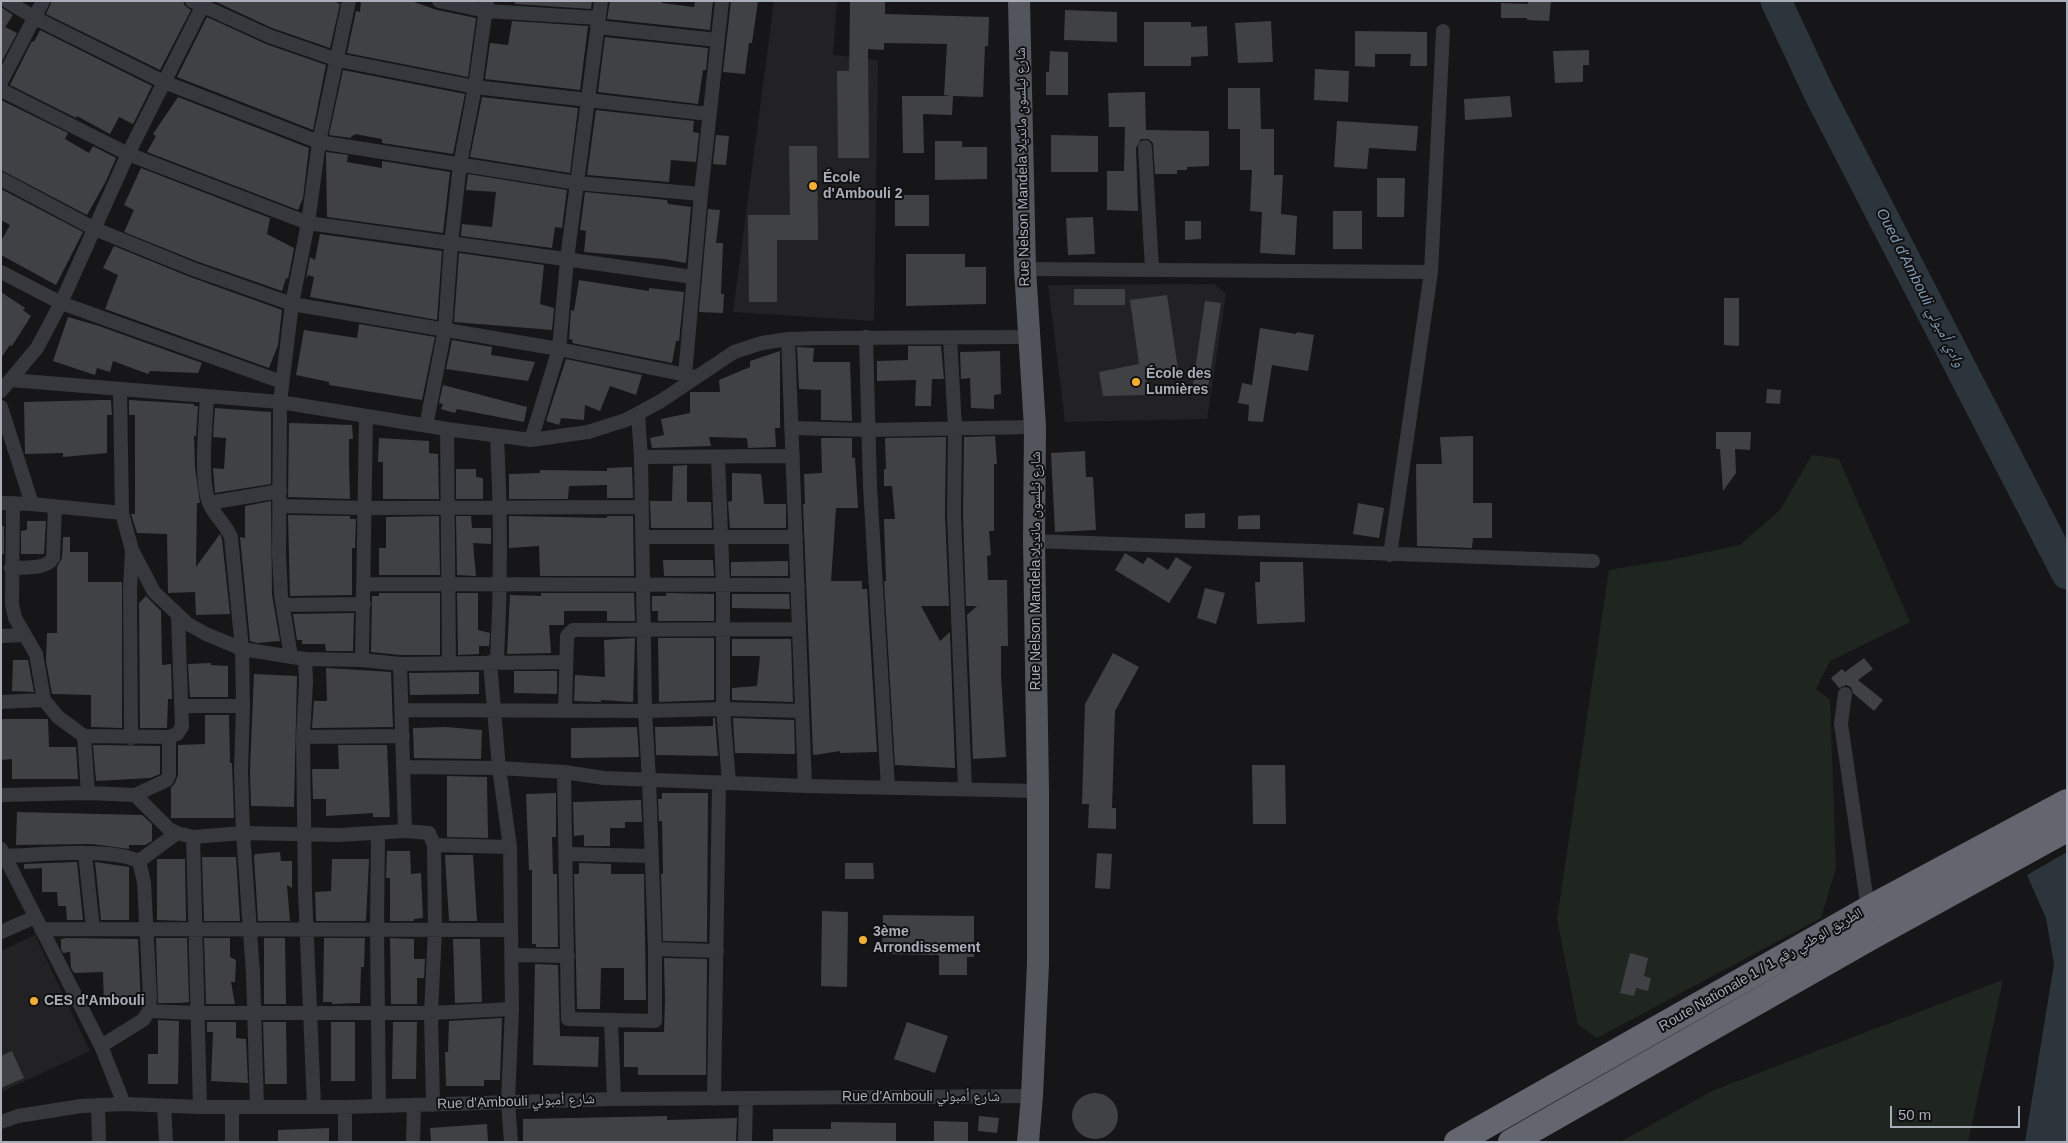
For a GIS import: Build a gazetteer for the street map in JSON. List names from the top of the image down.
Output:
{
  "streets": {
    "highway": ["Route Nationale 1 / الطريق الوطني رقم 1"],
    "main road": ["Rue Nelson Mandela شارع نيلسون مانديلا"],
    "street": ["Rue d'Ambouli شارع أمبولي"]
  },
  "crossings": [
    ["Rue Nelson Mandela شارع نيلسون مانديلا", "Rue d'Ambouli شارع أمبولي"]
  ],
  "water": ["Oued d'Ambouli وادي أمبولي"],
  "places": [
    "École d'Ambouli 2",
    "École des Lumières",
    "3ème Arrondissement",
    "CES d'Ambouli"
  ],
  "scale_bar": "50 m"
}
